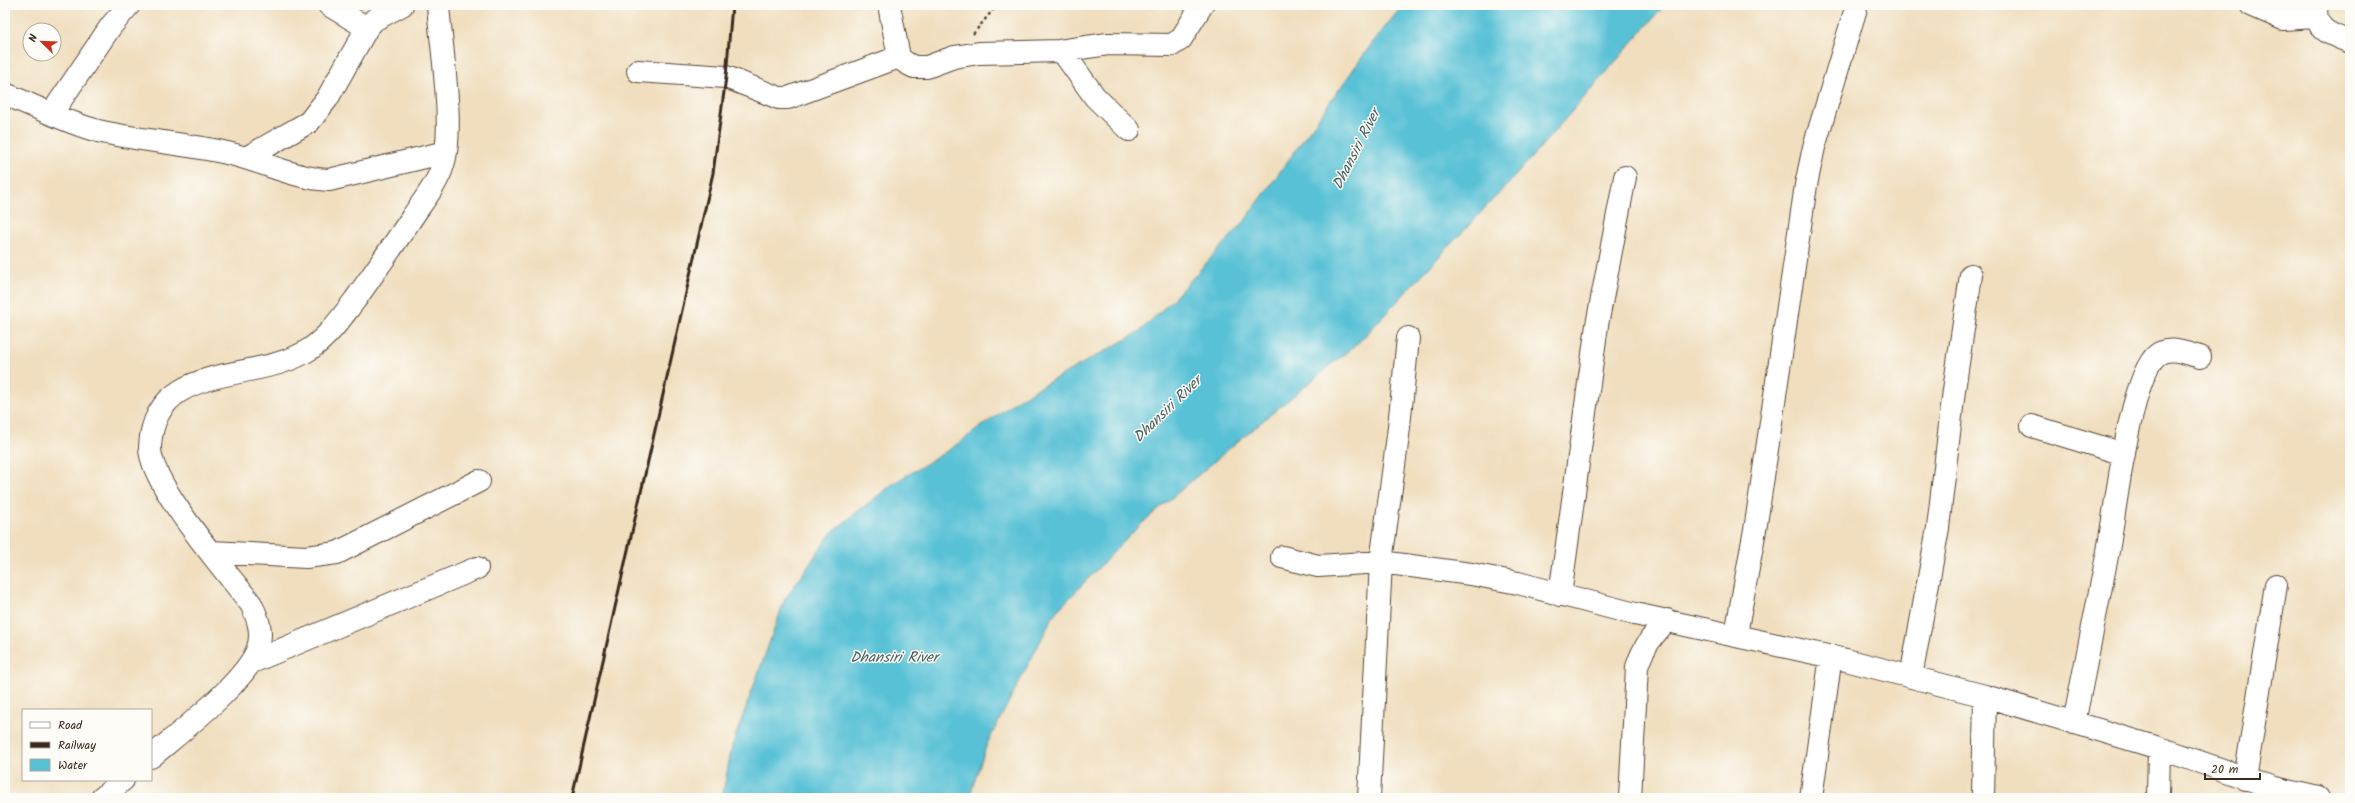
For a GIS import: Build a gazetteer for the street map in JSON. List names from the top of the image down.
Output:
{
  "water": ["Dhansiri River"],
  "legend": ["Road", "Railway", "Water"],
  "scale_bar": "20 m",
  "north": "top left"
}
